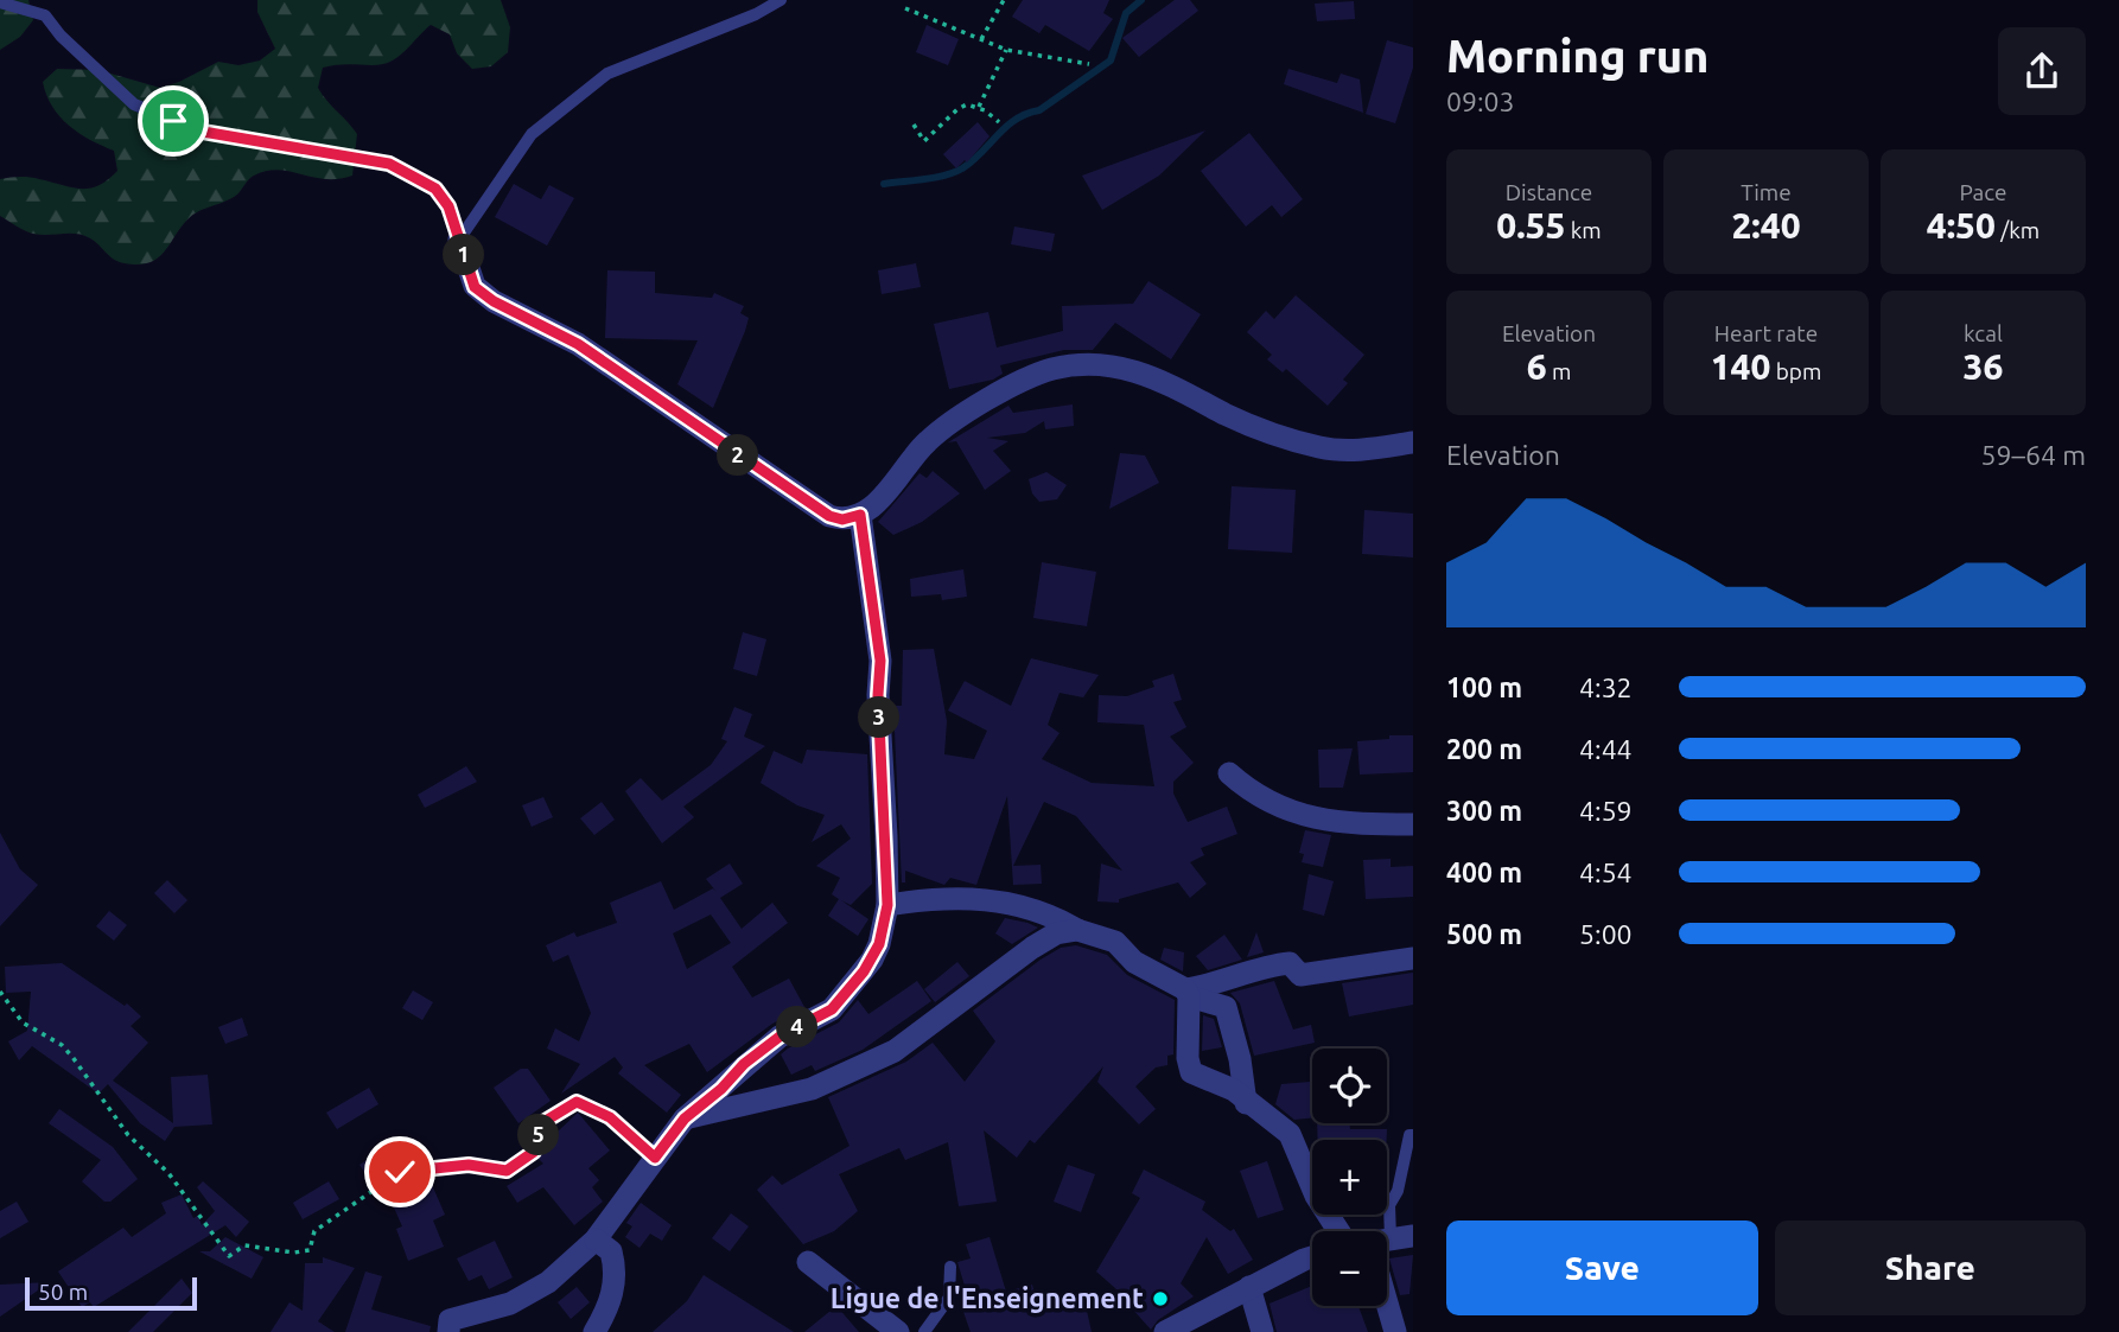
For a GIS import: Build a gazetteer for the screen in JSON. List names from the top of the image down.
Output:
{
  "places": ["Ligue de l'Enseignement"],
  "scale_bar": "50 m",
  "page": {
    "heading": ["Morning run", "09:03"],
    "stats": [
      ["Distance", "0.55 km"],
      ["Time", "2:40"],
      ["Pace", "4:50 /km"],
      ["Elevation", "6 m"],
      ["Heart rate", "140 bpm"],
      ["kcal", "36"]
    ],
    "pins": [
      "1",
      "2",
      "3",
      "4",
      "5"
    ],
    "chart": ["Elevation", "59–64 m"],
    "list": [
      {
        "name": "100 m",
        "note": "4:32"
      },
      {
        "name": "200 m",
        "note": "4:44"
      },
      {
        "name": "300 m",
        "note": "4:59"
      },
      {
        "name": "400 m",
        "note": "4:54"
      },
      {
        "name": "500 m",
        "note": "5:00"
      }
    ],
    "map_buttons": ["+", "−"],
    "buttons": ["Save", "Share"],
    "scale": "50 m"
  }
}
